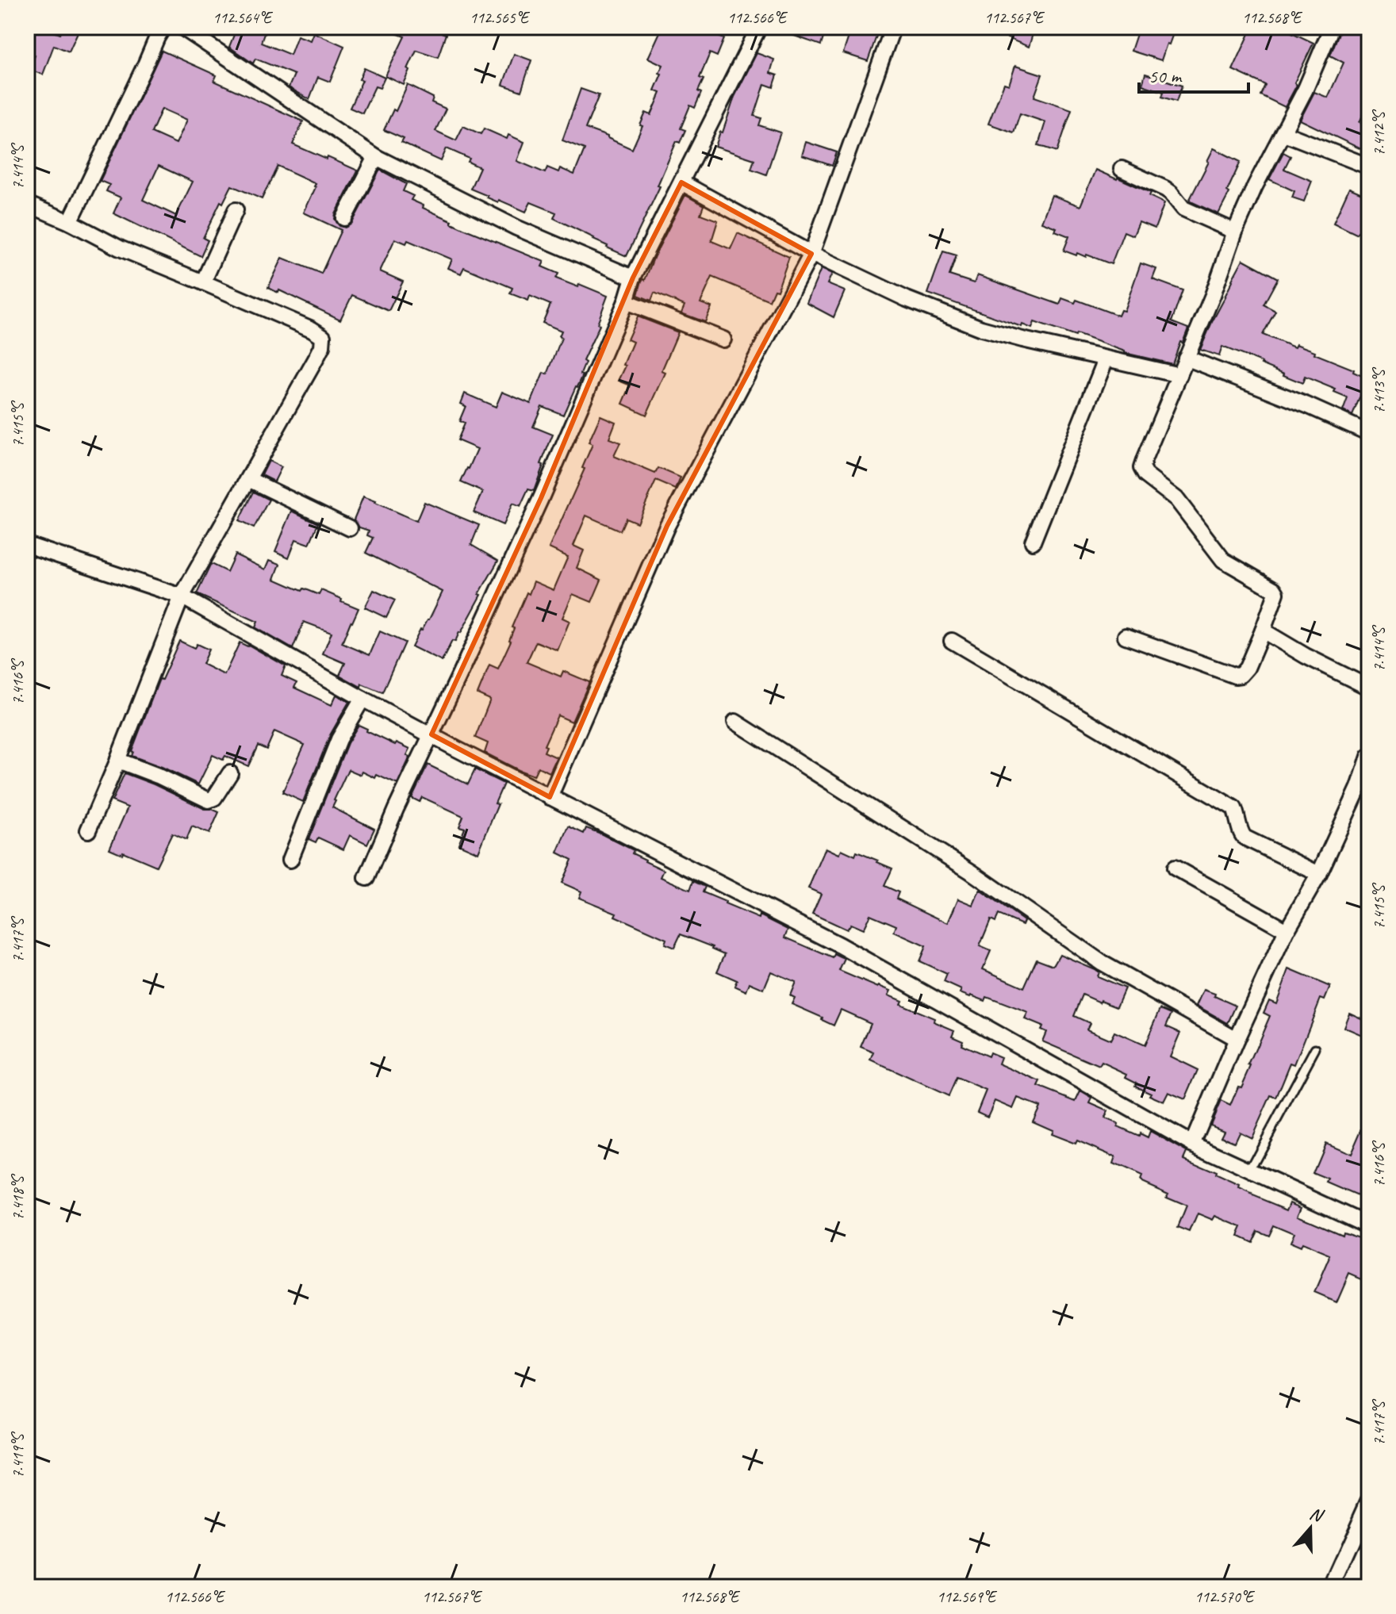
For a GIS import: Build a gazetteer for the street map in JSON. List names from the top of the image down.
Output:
{
  "scale_bar": "50 m",
  "north": "top",
  "coordinates": [
    "112.564°E",
    "112.565°E",
    "112.566°E",
    "112.567°E",
    "112.568°E",
    "7.412°S",
    "7.414°S",
    "7.413°S",
    "7.415°S",
    "7.416°S",
    "7.417°S",
    "7.418°S",
    "7.419°S",
    "112.569°E",
    "112.570°E"
  ]
}
